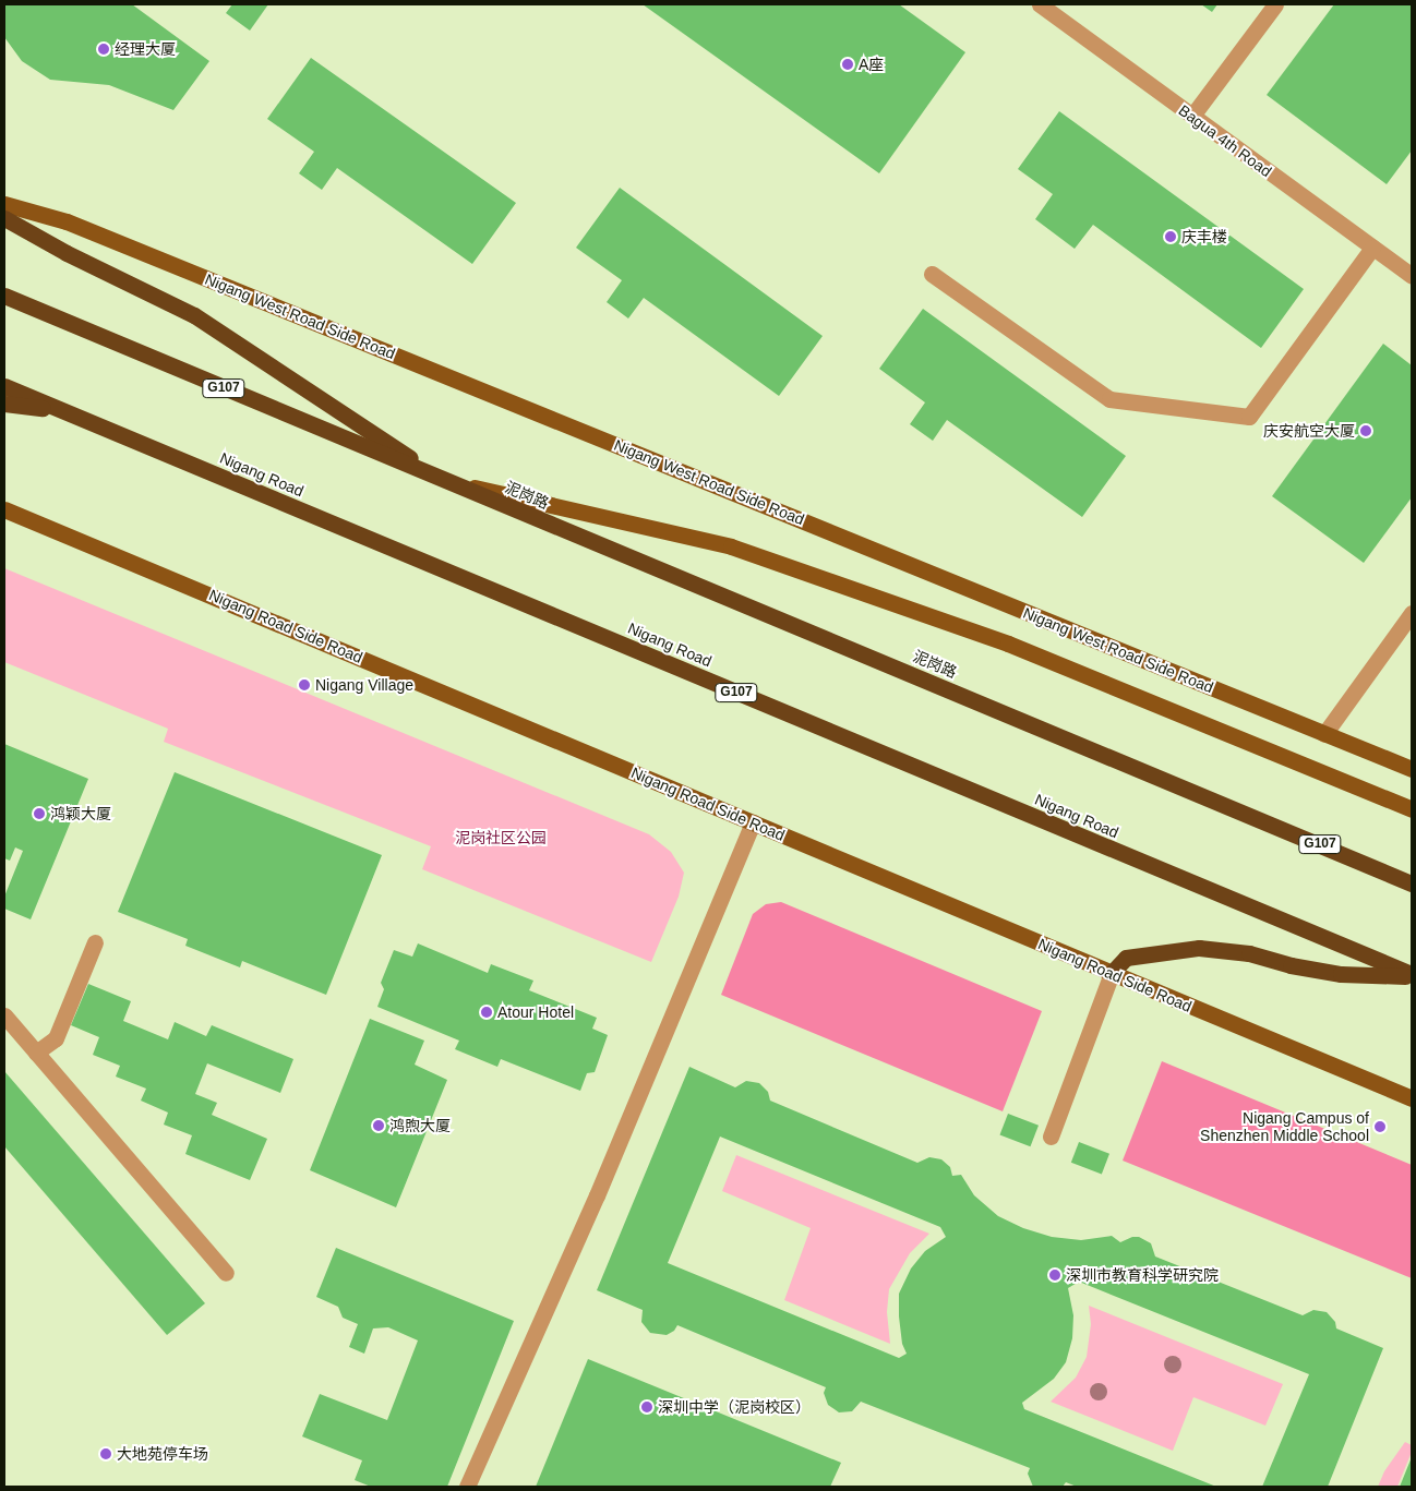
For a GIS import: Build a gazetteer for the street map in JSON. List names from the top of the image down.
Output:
{
  "streets": {
    "highway": ["G107", "Nigang Road", "泥岗路"],
    "main road": ["Nigang West Road Side Road", "Nigang Road Side Road"],
    "street": ["Bagua 4th Road"]
  },
  "crossings": [
    ["G107", "泥岗路"]
  ],
  "parks": ["泥岗社区公园"],
  "places": [
    "经理大厦",
    "A座",
    "庆丰楼",
    "庆安航空大厦",
    "Nigang Village",
    "鸿颖大厦",
    "Atour Hotel",
    "鸿煦大厦",
    "Nigang Campus of Shenzhen Middle School",
    "深圳市教育科学研究院",
    "深圳中学（泥岗校区）",
    "大地苑停车场"
  ]
}
